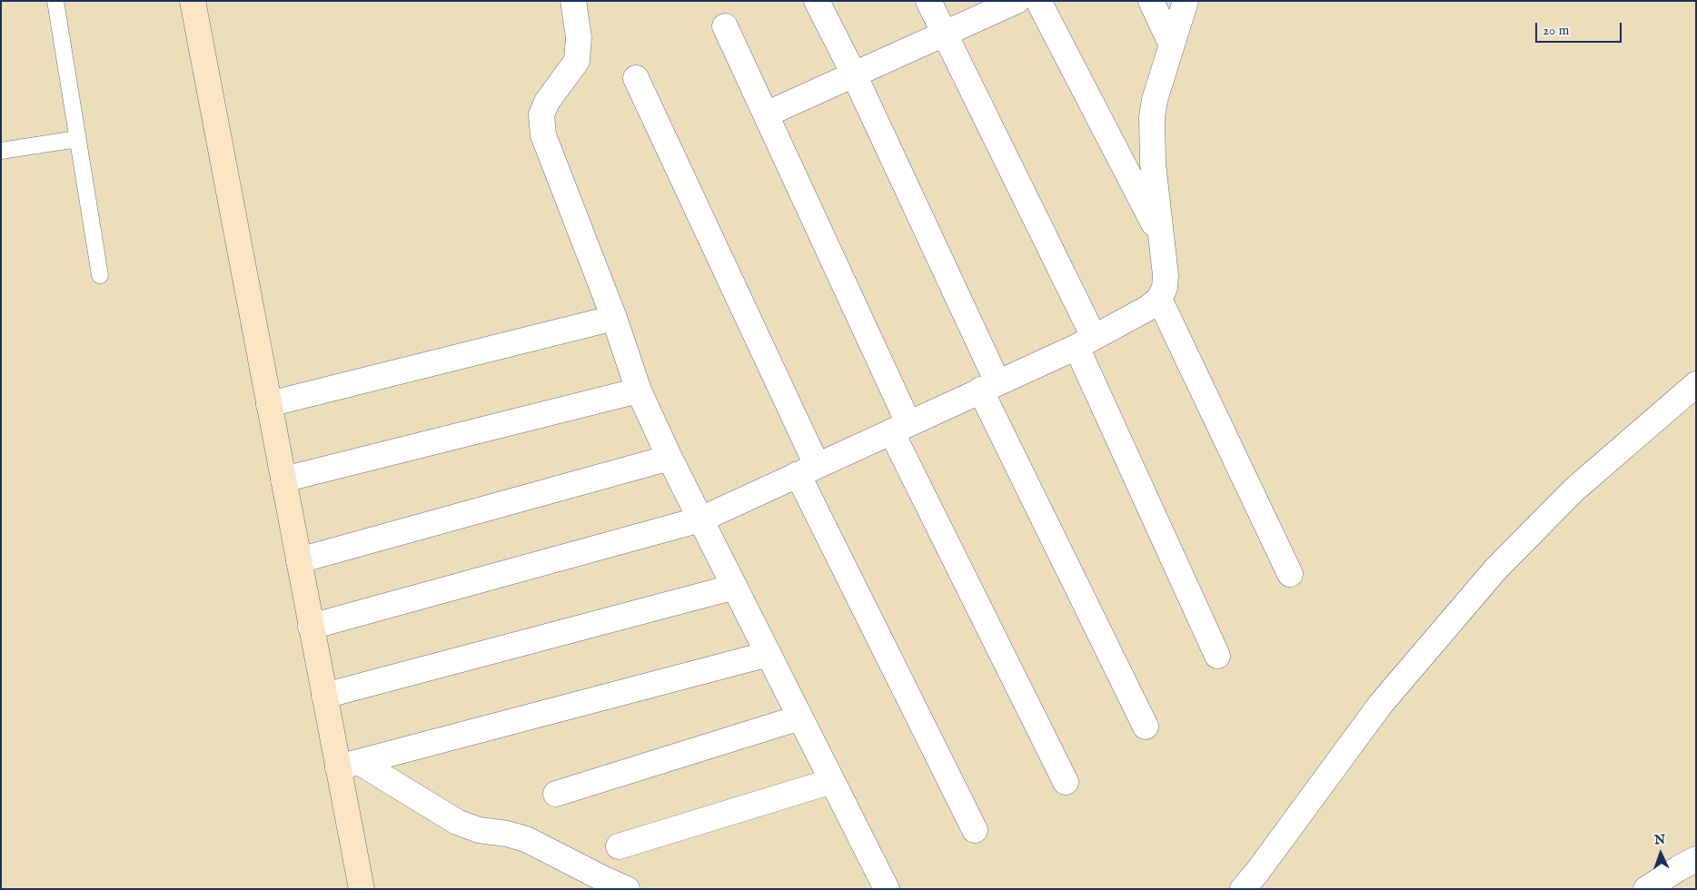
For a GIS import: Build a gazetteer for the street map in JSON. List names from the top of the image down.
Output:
{
  "scale_bar": "20 m",
  "north": "top"
}
